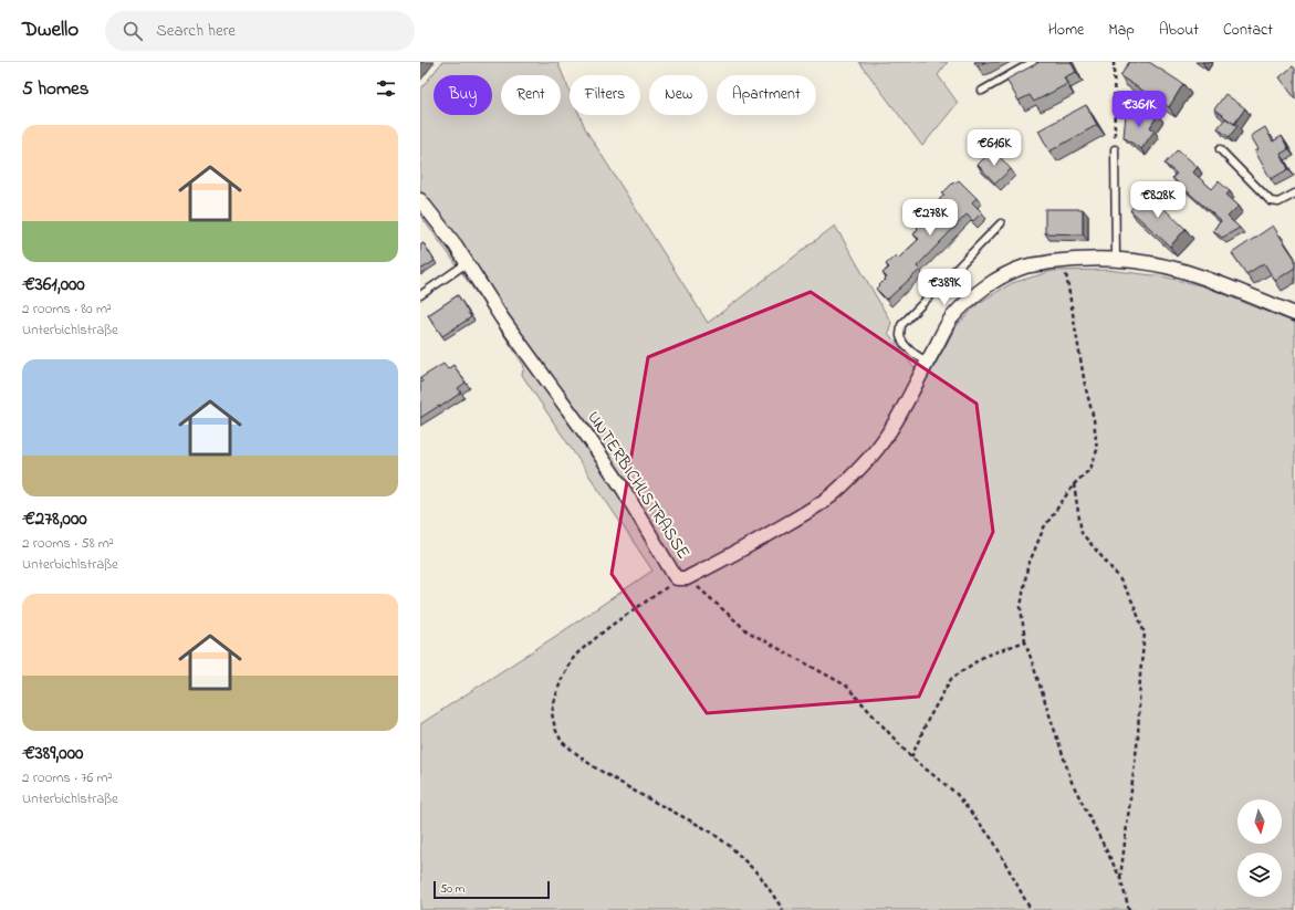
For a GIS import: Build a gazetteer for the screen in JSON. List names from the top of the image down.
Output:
{
  "streets": {
    "street": ["UNTERBICHLSTRASSE"]
  },
  "scale_bar": "50 m",
  "north": "bottom",
  "page": {
    "header": "Dwello",
    "search": "Search here",
    "nav": [
      "Home",
      "Map",
      "About",
      "Contact"
    ],
    "heading": "5 homes",
    "chip": [
      "Buy",
      "Rent",
      "Filters",
      "New",
      "Apartment"
    ],
    "price": [
      "€361K",
      "€616K",
      "€828K",
      "€278K",
      "€389K"
    ],
    "list": [
      {
        "name": "€361,000",
        "note": "2 rooms · 80 m² · Unterbichlstraße"
      },
      {
        "name": "€278,000",
        "note": "2 rooms · 58 m² · Unterbichlstraße"
      },
      {
        "name": "€389,000",
        "note": "2 rooms · 76 m² · Unterbichlstraße"
      }
    ],
    "scale": "50 m"
  }
}
